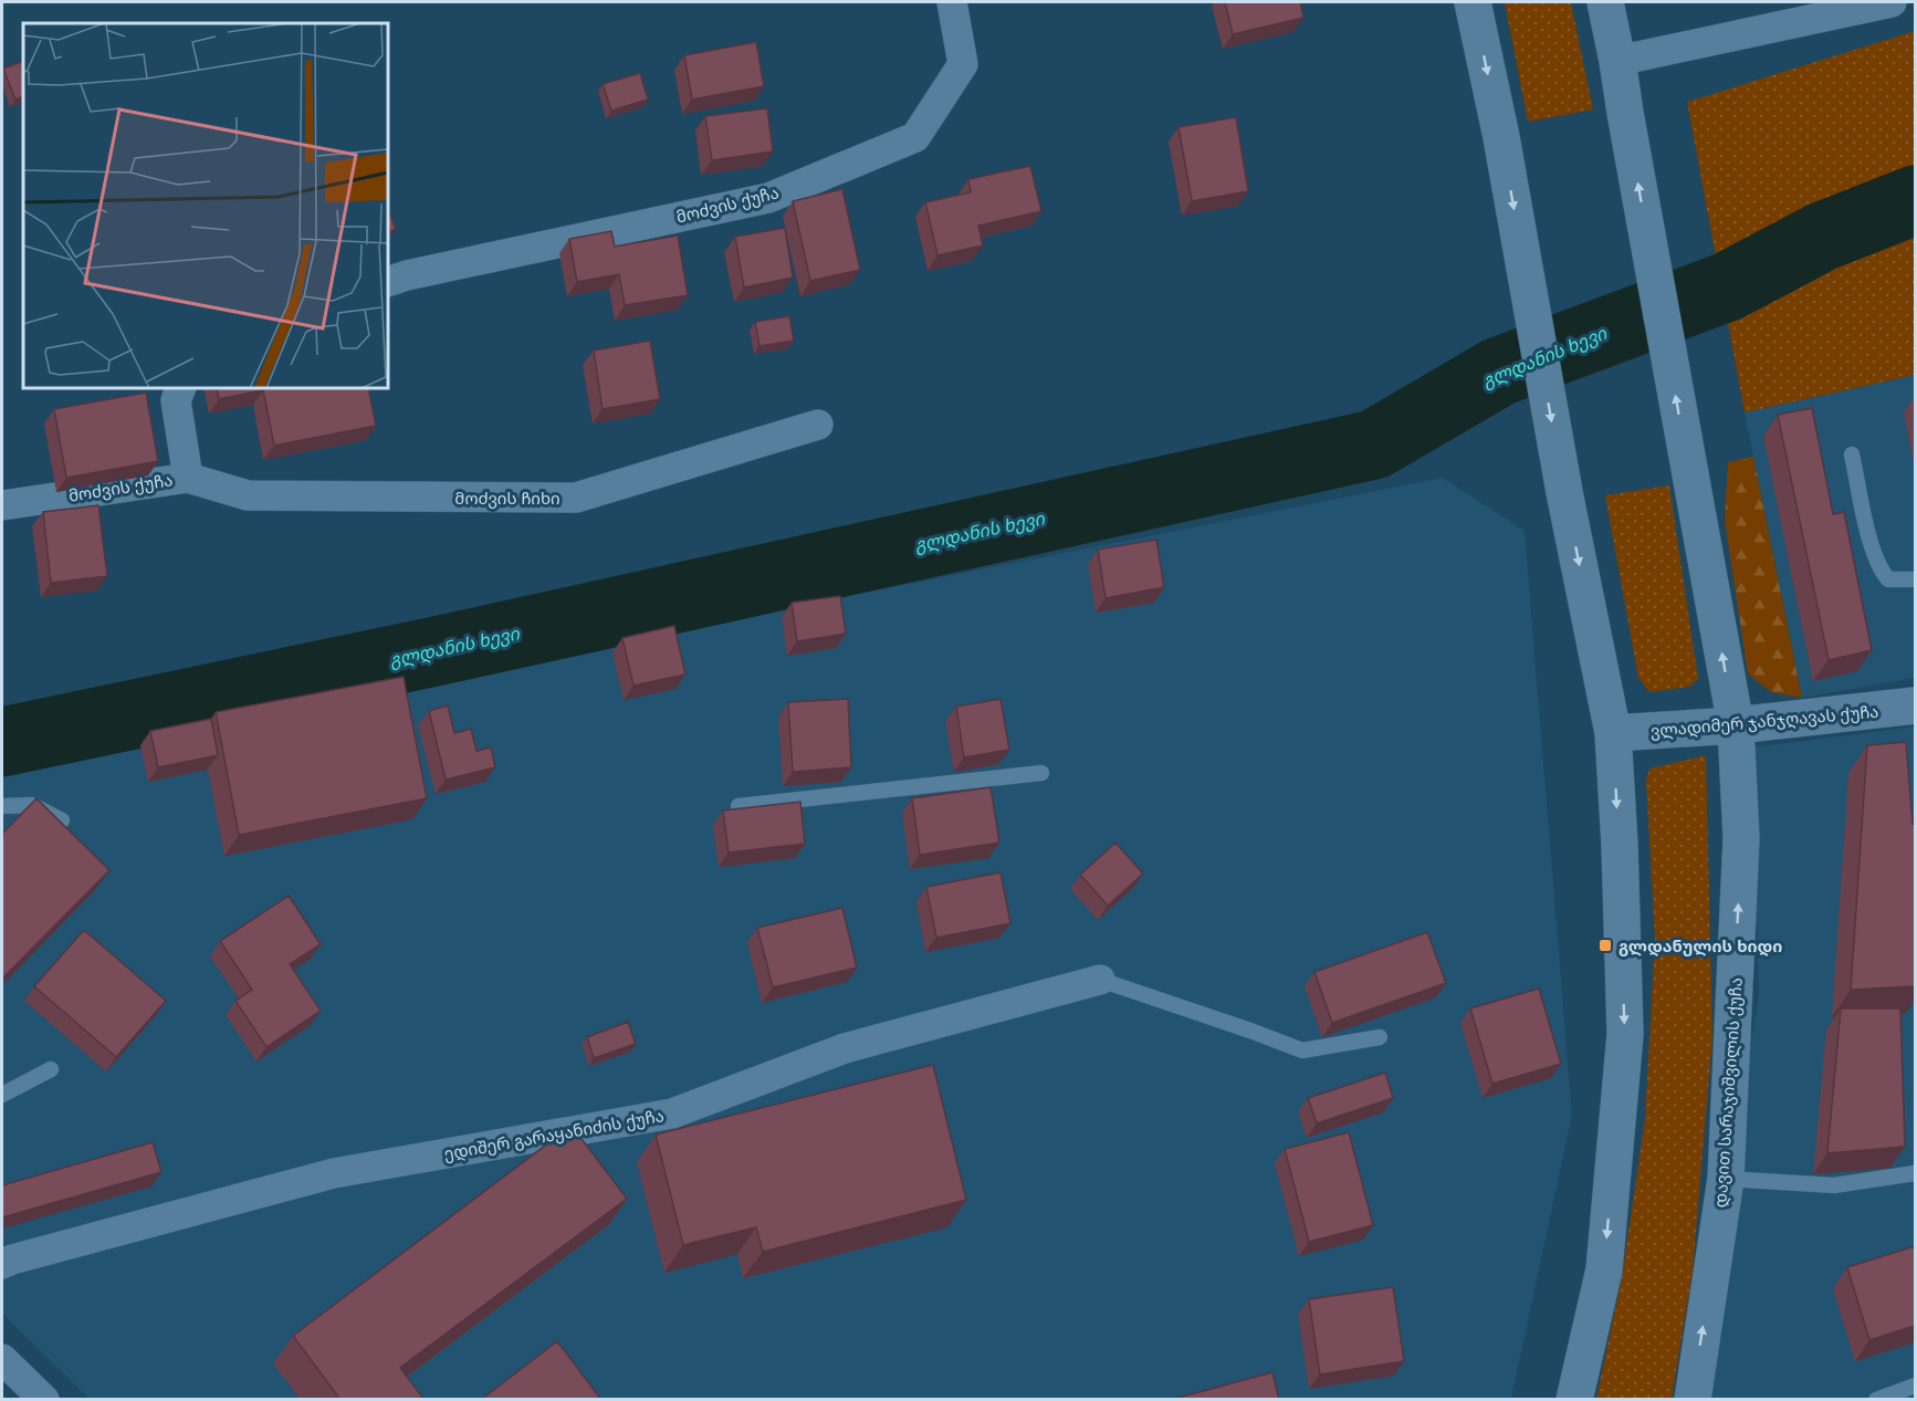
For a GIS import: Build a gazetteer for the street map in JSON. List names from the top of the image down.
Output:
{
  "streets": {
    "main road": ["ვლადიმერ ჯანჯღავას ქუჩა", "დავით სარაჯიშვილის ქუჩა"],
    "street": ["მოძვის ქუჩა", "მოძვის ჩიხი", "ედიშერ გარაყანიძის ქუჩა"]
  },
  "crossings": [
    ["მოძვის ქუჩა", "მოძვის ჩიხი"],
    ["ვლადიმერ ჯანჯღავას ქუჩა", "დავით სარაჯიშვილის ქუჩა"]
  ],
  "water": ["გლდანის ხევი"],
  "places": {
    "transit": ["გლდანულის ხიდი"]
  }
}
